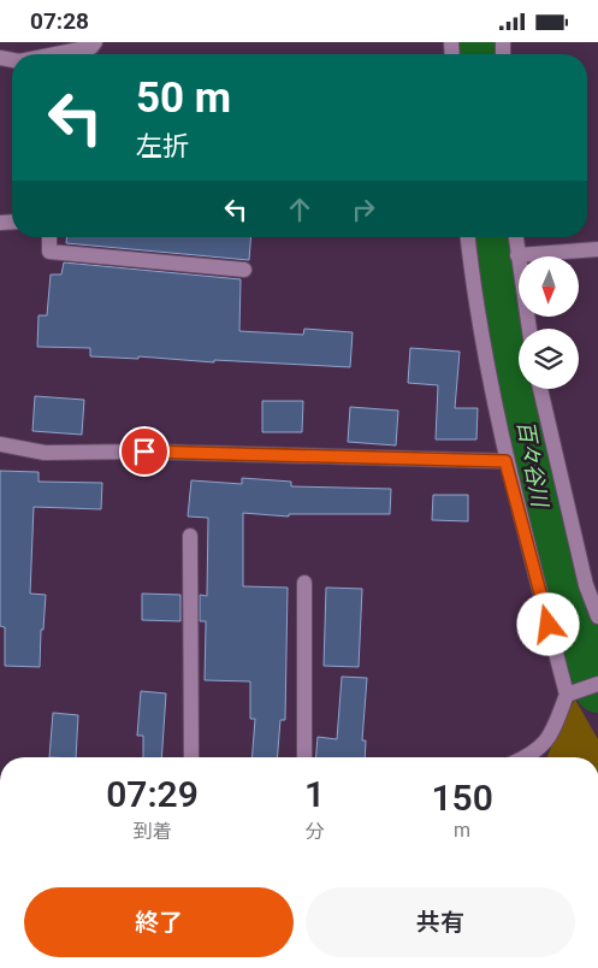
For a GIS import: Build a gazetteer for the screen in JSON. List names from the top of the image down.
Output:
{
  "water": ["百々谷川"],
  "north": "bottom",
  "page": {
    "status": "07:28",
    "turn": ["50 m", "左折"],
    "eta": [
      "07:29",
      "到着",
      "1",
      "分",
      "150",
      "m"
    ],
    "buttons": ["終了", "共有"]
  }
}
